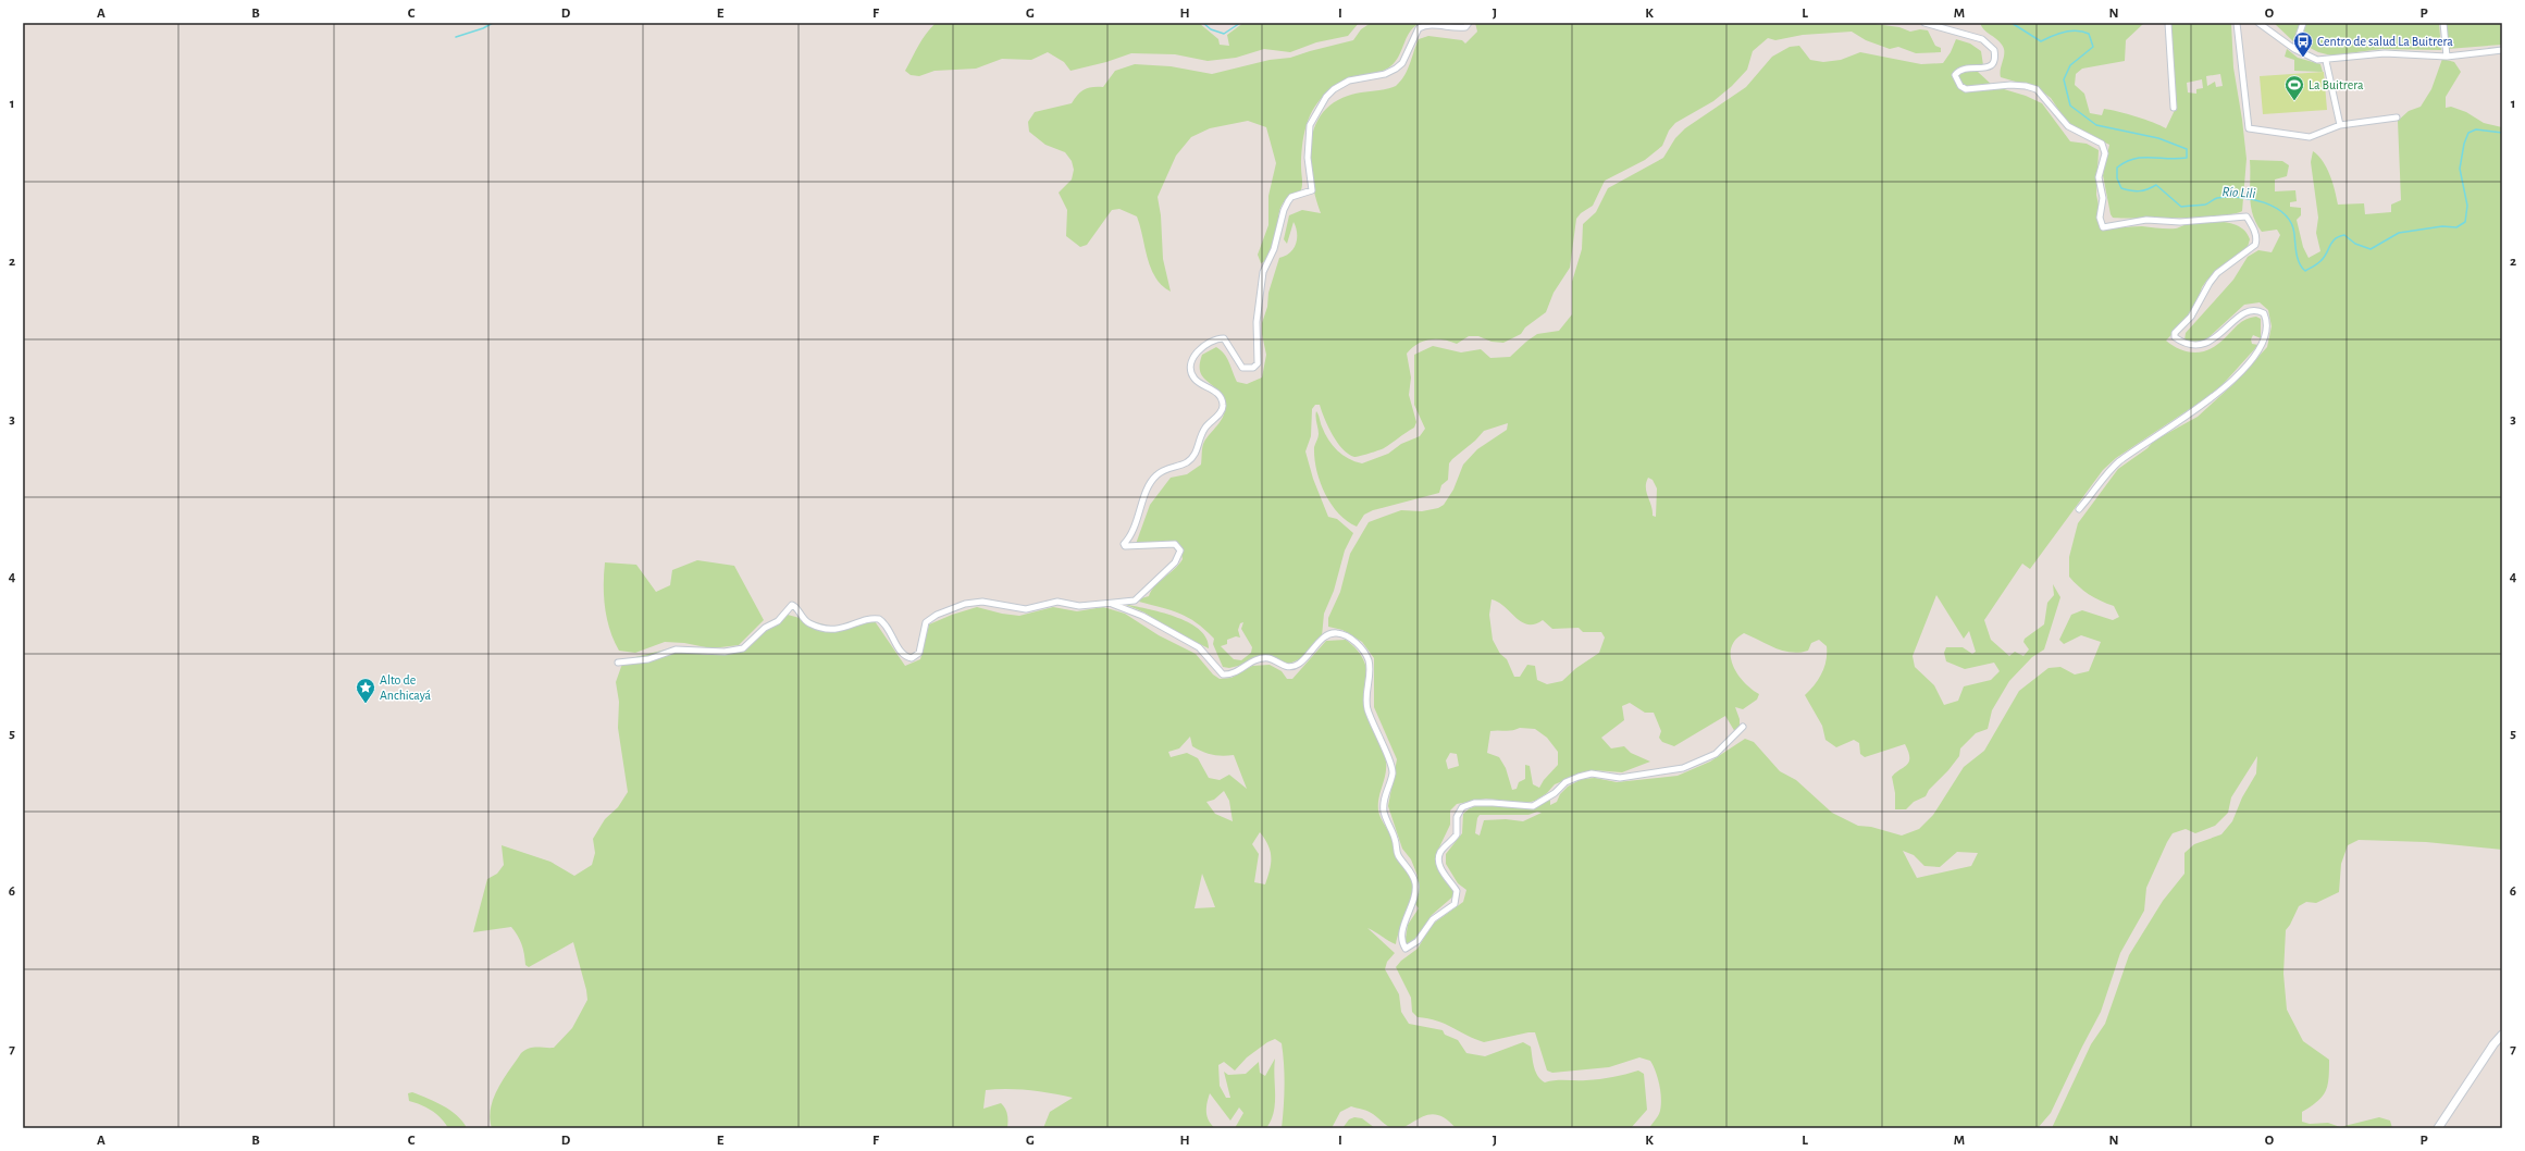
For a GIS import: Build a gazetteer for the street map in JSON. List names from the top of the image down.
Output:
{
  "water": ["Río Lili"],
  "places": {
    "bus stop": ["Centro de salud La Buitrera"],
    "sports": ["La Buitrera"],
    "place": ["Alto de Anchicayá"]
  },
  "grid": {
    "columns": [
      "A",
      "B",
      "C",
      "D",
      "E",
      "F",
      "G",
      "H",
      "I",
      "J",
      "K",
      "L",
      "M",
      "N",
      "O",
      "P"
    ],
    "rows": [
      "1",
      "2",
      "3",
      "4",
      "5",
      "6",
      "7"
    ]
  }
}
